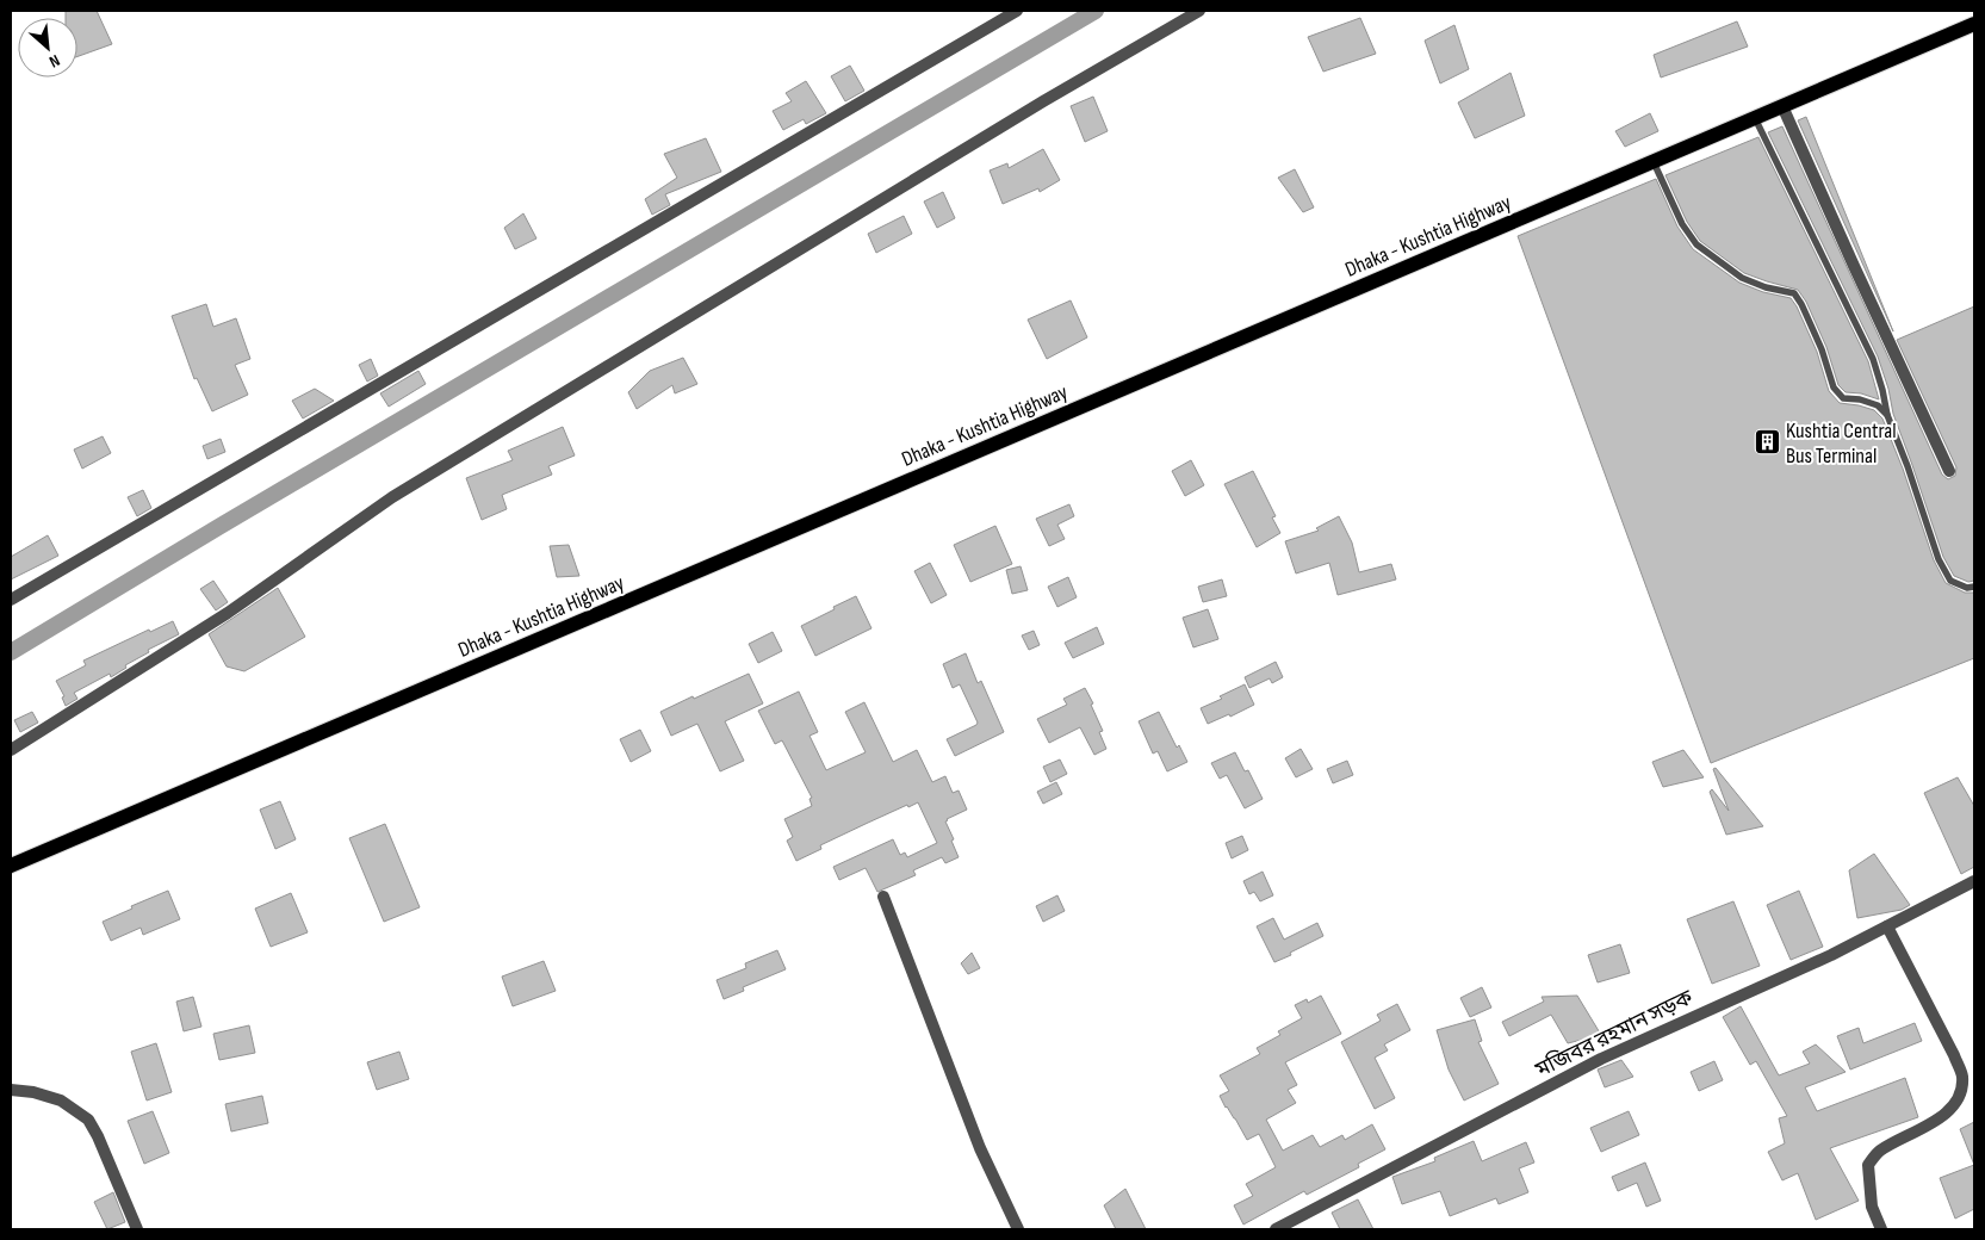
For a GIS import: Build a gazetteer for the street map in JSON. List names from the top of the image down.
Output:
{
  "streets": {
    "main road": ["Dhaka - Kushtia Highway"],
    "street": ["মজিবর রহমান সড়ক"]
  },
  "places": {
    "building": ["Kushtia Central Bus Terminal"]
  },
  "north": "bottom right"
}
